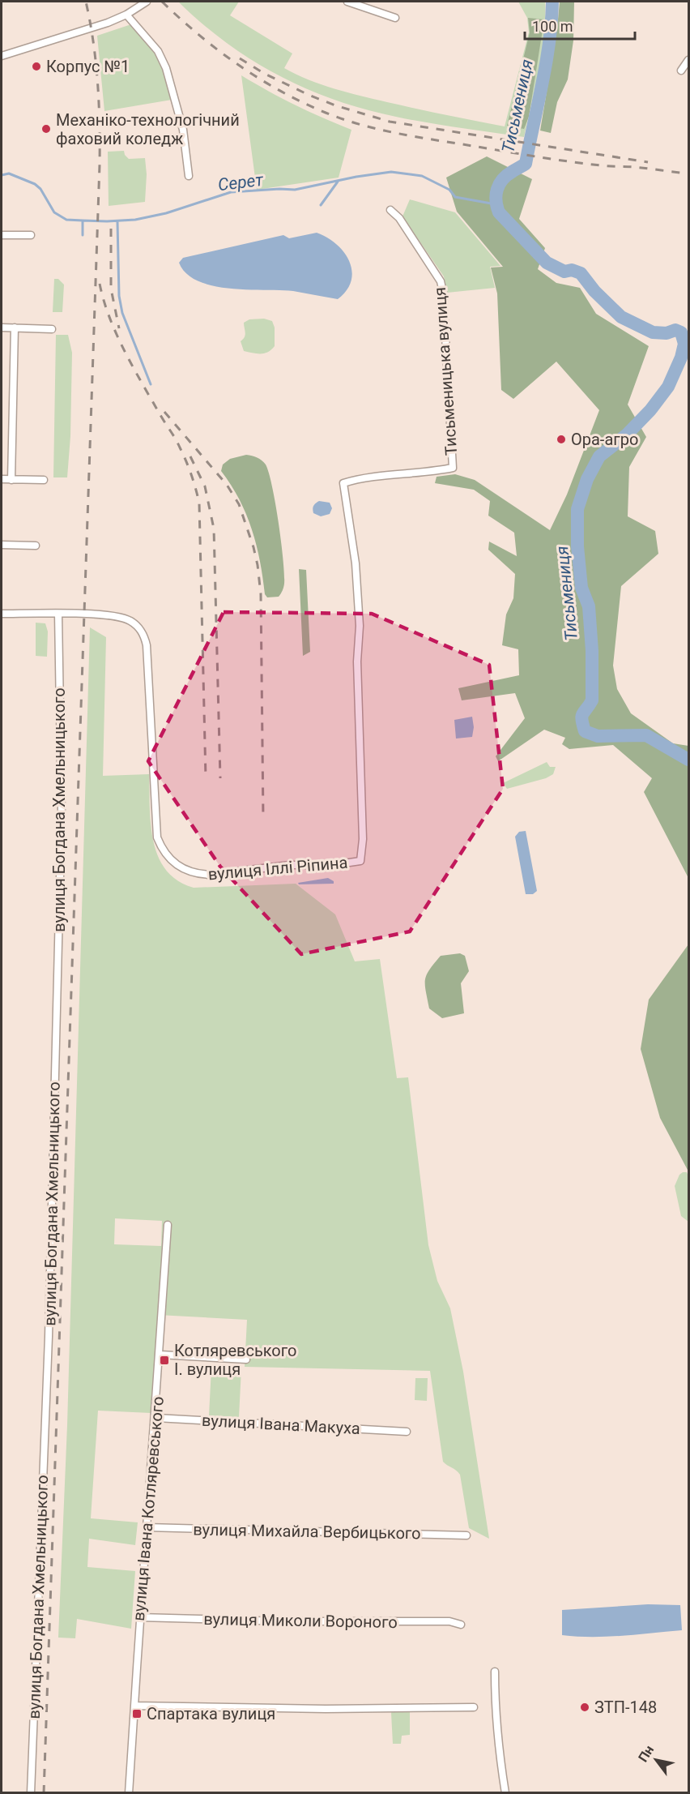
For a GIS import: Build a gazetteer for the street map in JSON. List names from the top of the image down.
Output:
{
  "streets": {
    "street": [
      "Тисьменицька вулиця",
      "вулиця Богдана Хмельницького",
      "вулиця Іллі Ріпина",
      "вулиця Івана Макуха",
      "вулиця Івана Котляревського",
      "вулиця Михайла Вербицького",
      "вулиця Миколи Вороного"
    ]
  },
  "crossings": [
    ["Тисьменицька вулиця", "вулиця Іллі Ріпина"],
    ["вулиця Богдана Хмельницького", "вулиця Іллі Ріпина"],
    ["вулиця Івана Макуха", "вулиця Івана Котляревського"],
    ["вулиця Івана Котляревського", "вулиця Михайла Вербицького"],
    ["вулиця Івана Котляревського", "вулиця Миколи Вороного"]
  ],
  "water": ["Тисьмениця", "Серет"],
  "places": {
    "other": [
      "Корпус №1",
      "Механіко-технологічний фаховий коледж",
      "Ора-агро",
      "ЗТП-148"
    ],
    "transit": ["Котляревського І. вулиця", "Спартака вулиця"]
  },
  "scale_bar": "100 m",
  "north": "top left"
}
